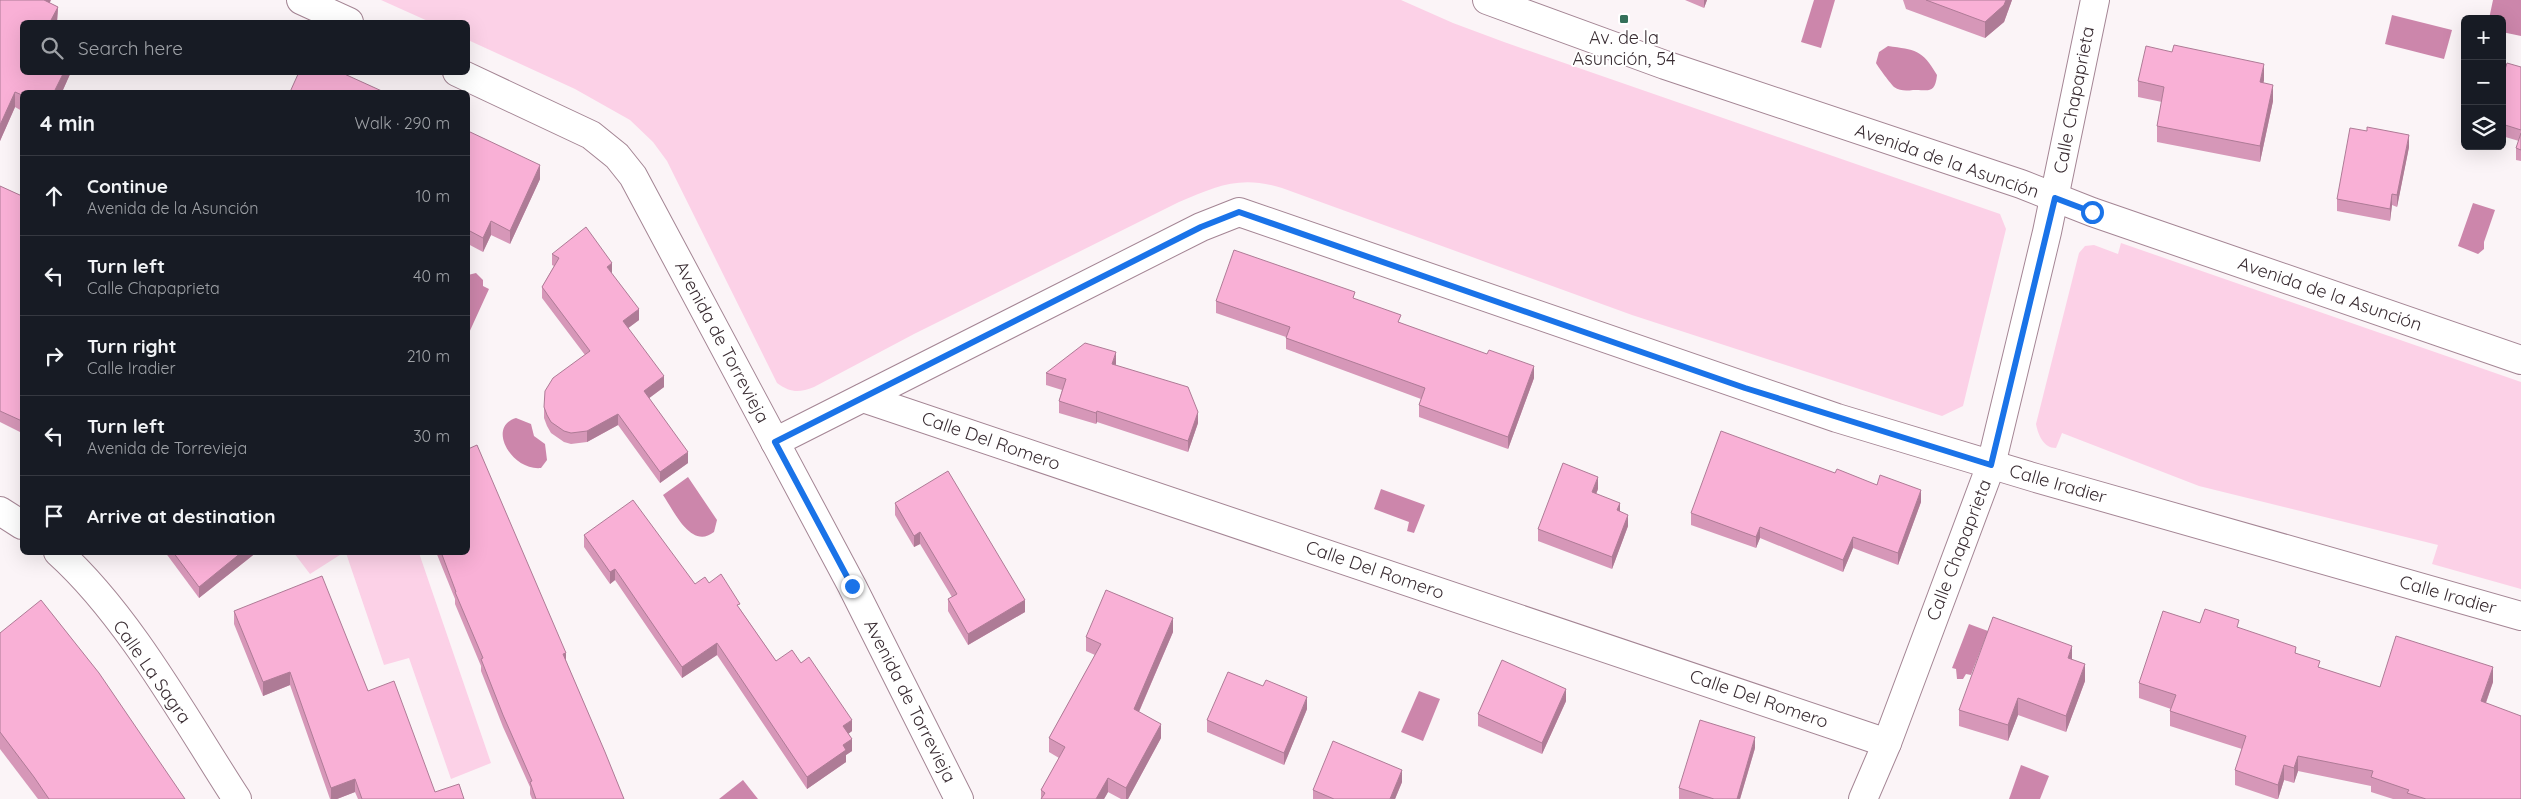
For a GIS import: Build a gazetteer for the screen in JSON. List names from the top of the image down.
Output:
{
  "streets": {
    "street": [
      "Calle Chapaprieta",
      "Avenida de la Asunción",
      "Avenida de Torrevieja",
      "Calle Del Romero",
      "Calle Iradier",
      "Calle La Sagra"
    ]
  },
  "crossings": [
    ["Calle Chapaprieta", "Avenida de la Asunción"],
    ["Calle Chapaprieta", "Calle Del Romero"],
    ["Calle Chapaprieta", "Calle Iradier"],
    ["Avenida de Torrevieja", "Calle Iradier"],
    ["Calle Del Romero", "Calle Iradier"]
  ],
  "places": {
    "transit": ["Av. de la Asunción, 54"]
  },
  "page": {
    "map_buttons": ["+", "−"],
    "search": "Search here",
    "heading": ["4 min", "Walk · 290 m"],
    "list": [
      ["Continue", "Avenida de la Asunción", "10 m"],
      ["Turn left", "Calle Chapaprieta", "40 m"],
      ["Turn right", "Calle Iradier", "210 m"],
      ["Turn left", "Avenida de Torrevieja", "30 m"],
      "Arrive at destination"
    ]
  }
}
